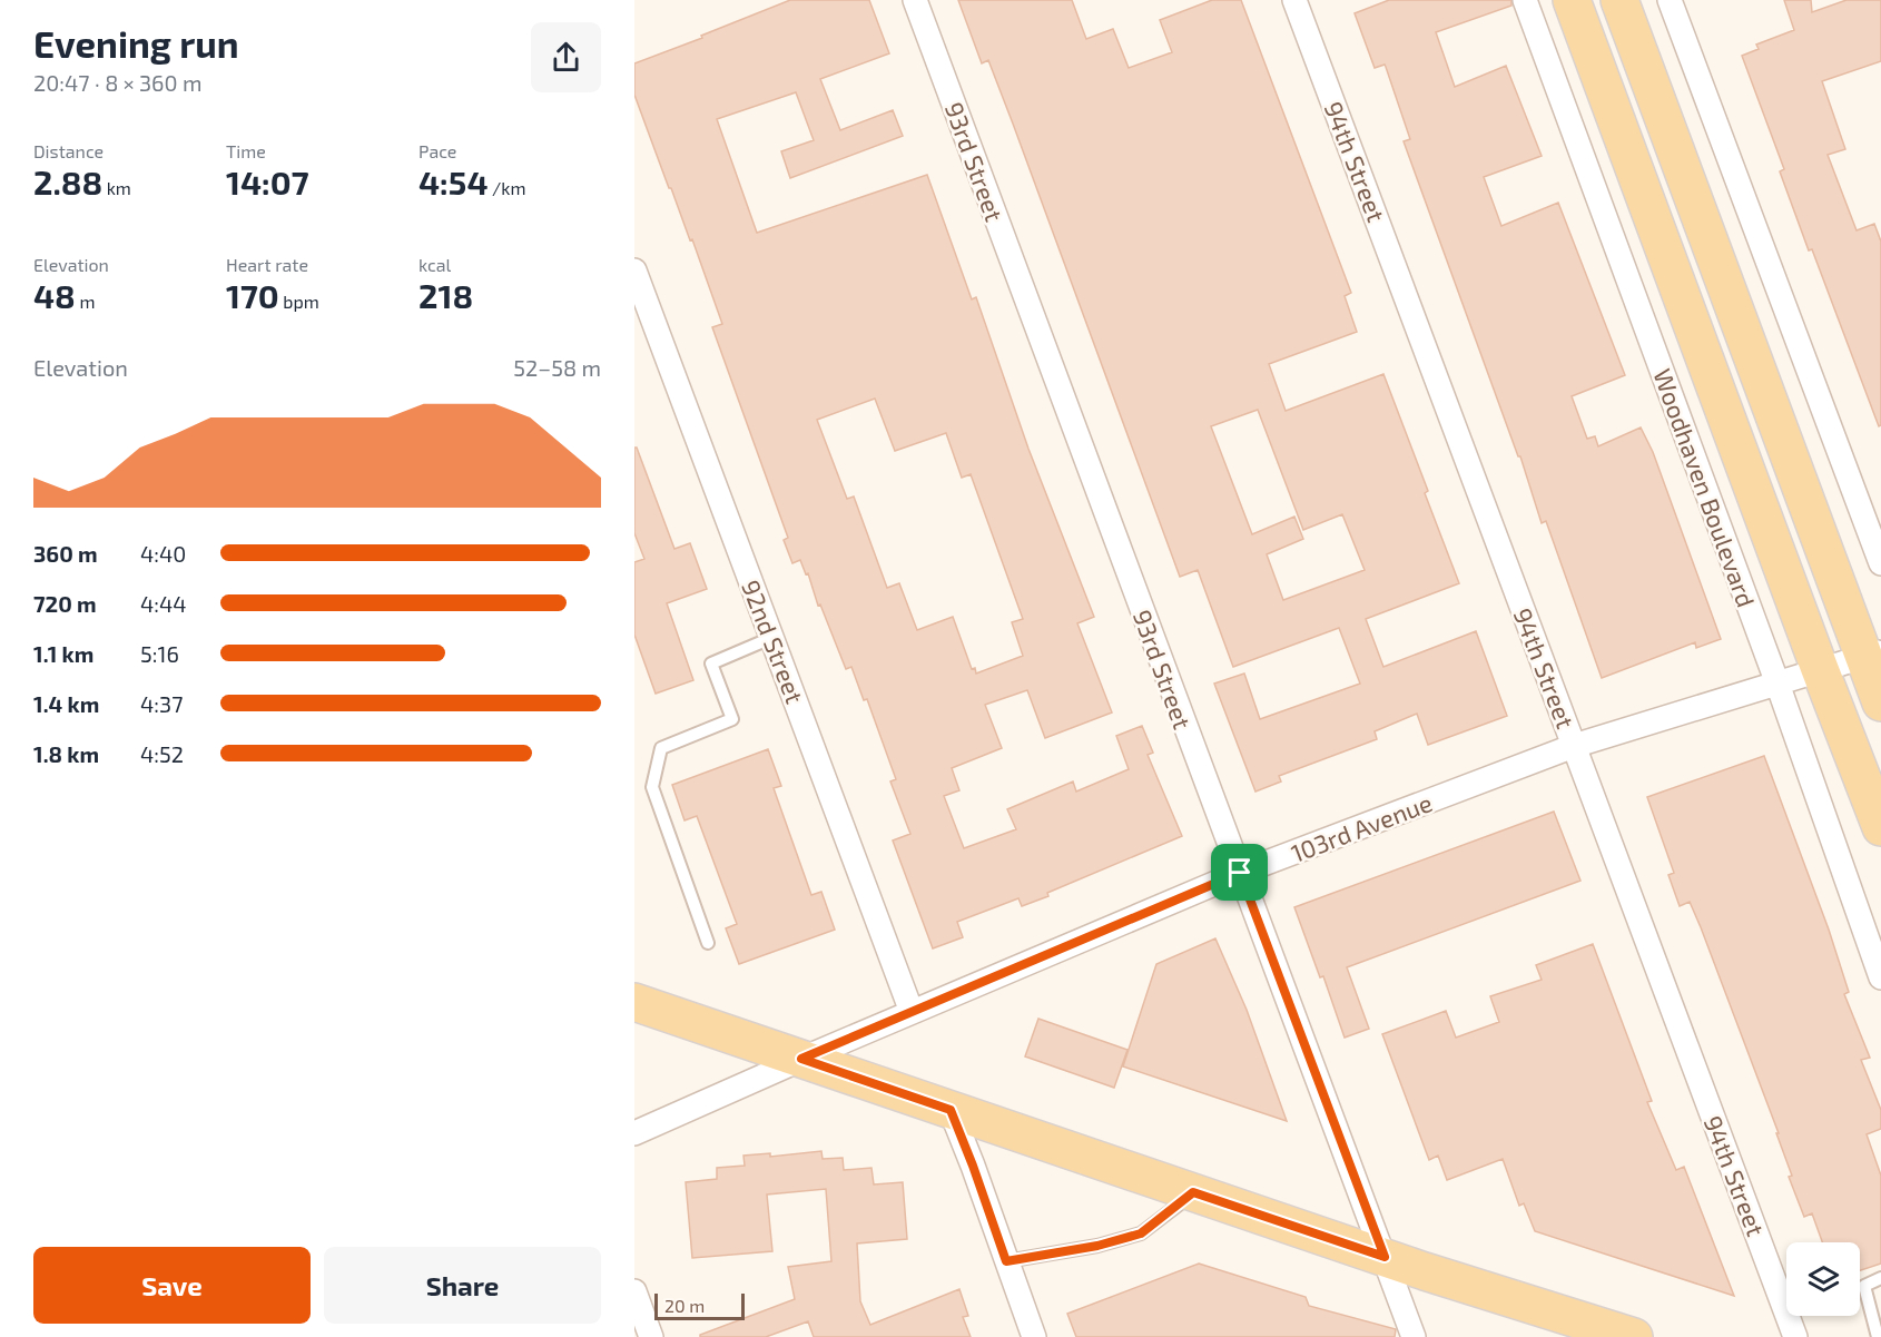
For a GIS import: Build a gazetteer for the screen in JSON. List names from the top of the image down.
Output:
{
  "streets": {
    "main road": ["Woodhaven Boulevard"],
    "street": [
      "93rd Street",
      "94th Street",
      "92nd Street",
      "103rd Avenue"
    ]
  },
  "crossings": [
    ["93rd Street", "103rd Avenue"],
    ["94th Street", "103rd Avenue"],
    ["Woodhaven Boulevard", "103rd Avenue"],
    ["92nd Street", "103rd Avenue"]
  ],
  "scale_bar": "20 m",
  "page": {
    "heading": ["Evening run", "20:47 · 8 × 360 m"],
    "stats": [
      ["Distance", "2.88 km"],
      ["Time", "14:07"],
      ["Pace", "4:54 /km"],
      ["Elevation", "48 m"],
      ["Heart rate", "170 bpm"],
      ["kcal", "218"]
    ],
    "chart": ["Elevation", "52–58 m"],
    "list": [
      {
        "name": "360 m",
        "note": "4:40"
      },
      {
        "name": "720 m",
        "note": "4:44"
      },
      {
        "name": "1.1 km",
        "note": "5:16"
      },
      {
        "name": "1.4 km",
        "note": "4:37"
      },
      {
        "name": "1.8 km",
        "note": "4:52"
      }
    ],
    "buttons": ["Save", "Share"],
    "scale": "20 m"
  }
}
